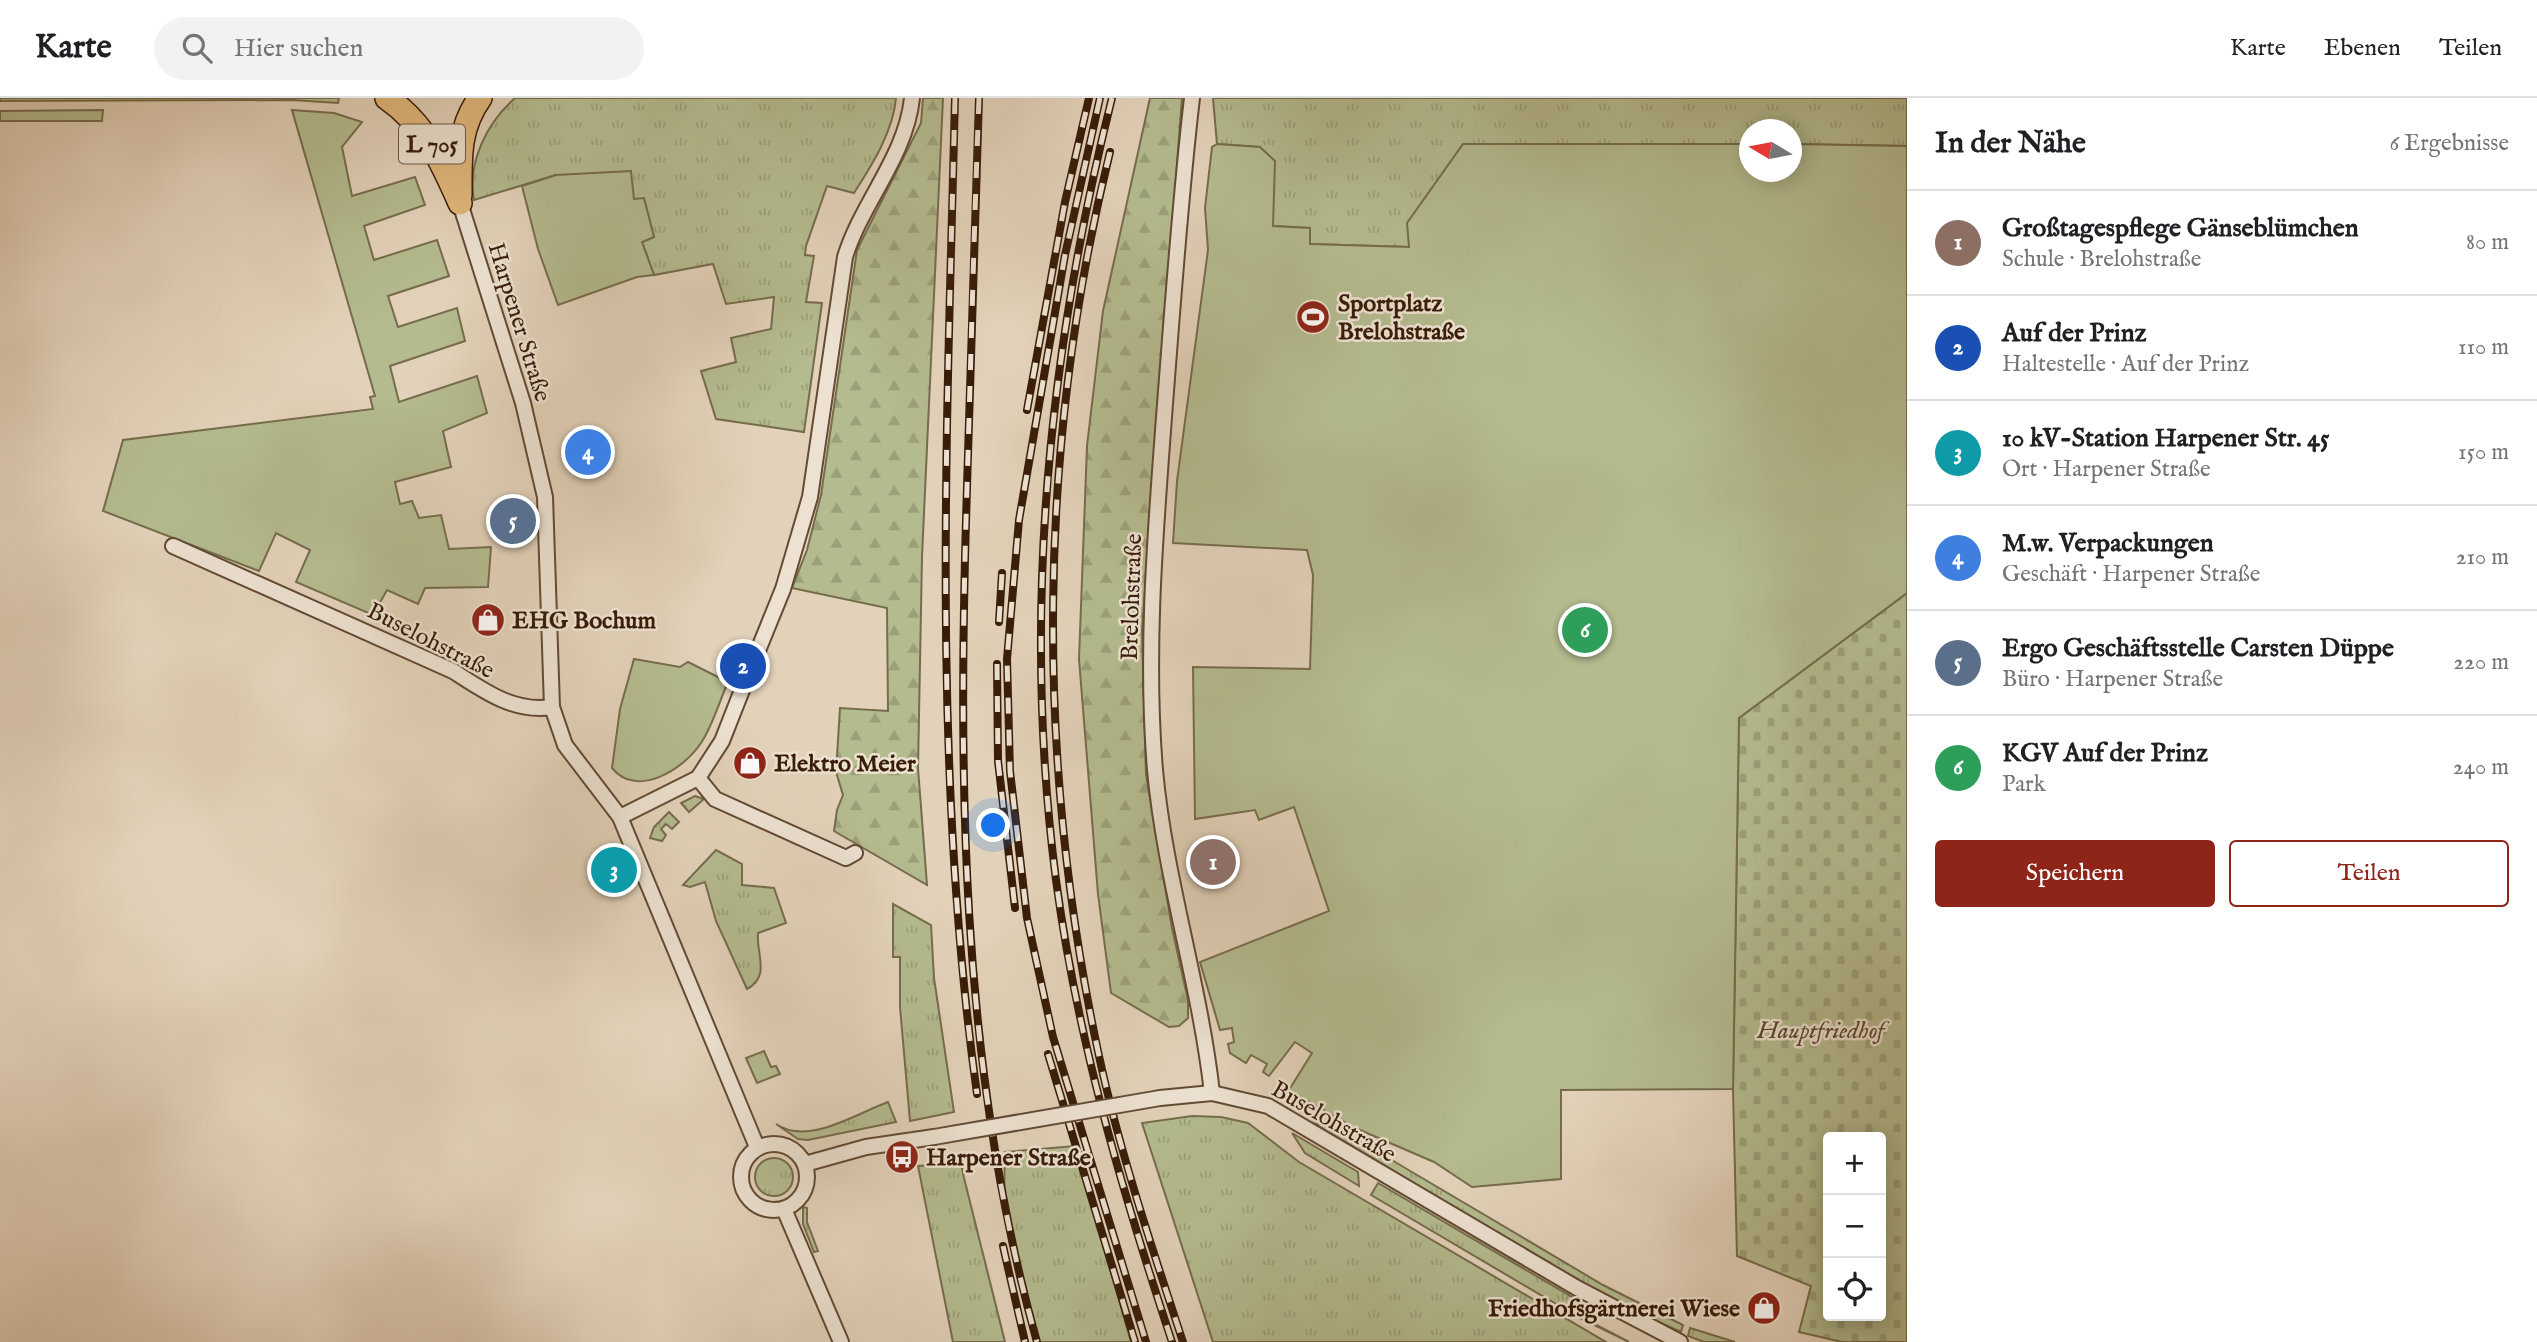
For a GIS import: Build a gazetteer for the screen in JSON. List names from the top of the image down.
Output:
{
  "streets": {
    "highway": ["L 705"],
    "street": ["Harpener Straße", "Brelohstraße", "Buselohstraße"]
  },
  "crossings": [
    ["L 705", "Harpener Straße"],
    ["Harpener Straße", "Buselohstraße"],
    ["Brelohstraße", "Buselohstraße"]
  ],
  "parks": ["Hauptfriedhof"],
  "places": {
    "sports": ["Sportplatz Brelohstraße"],
    "shop": ["EHG Bochum", "Elektro Meier", "Friedhofsgärtnerei Wiese"],
    "bus stop": ["Harpener Straße"]
  },
  "north": "left",
  "page": {
    "header": "Karte",
    "search": "Hier suchen",
    "nav": ["Karte", "Ebenen", "Teilen"],
    "heading": ["In der Nähe", "6 Ergebnisse"],
    "list": [
      {
        "mark": "1",
        "name": "Großtagespflege Gänseblümchen",
        "note": "Schule · Brelohstraße",
        "value": "80 m"
      },
      {
        "mark": "2",
        "name": "Auf der Prinz",
        "note": "Haltestelle · Auf der Prinz",
        "value": "110 m"
      },
      {
        "mark": "3",
        "name": "10 kV-Station Harpener Str. 45",
        "note": "Ort · Harpener Straße",
        "value": "150 m"
      },
      {
        "mark": "4",
        "name": "M.w. Verpackungen",
        "note": "Geschäft · Harpener Straße",
        "value": "210 m"
      },
      {
        "mark": "5",
        "name": "Ergo Geschäftsstelle Carsten Düppe",
        "note": "Büro · Harpener Straße",
        "value": "220 m"
      },
      {
        "mark": "6",
        "name": "KGV Auf der Prinz",
        "note": "Park",
        "value": "240 m"
      }
    ],
    "pins": [
      "4",
      "5",
      "6",
      "2",
      "1",
      "3"
    ],
    "buttons": ["Speichern", "Teilen"],
    "map_buttons": ["+", "−"]
  }
}
